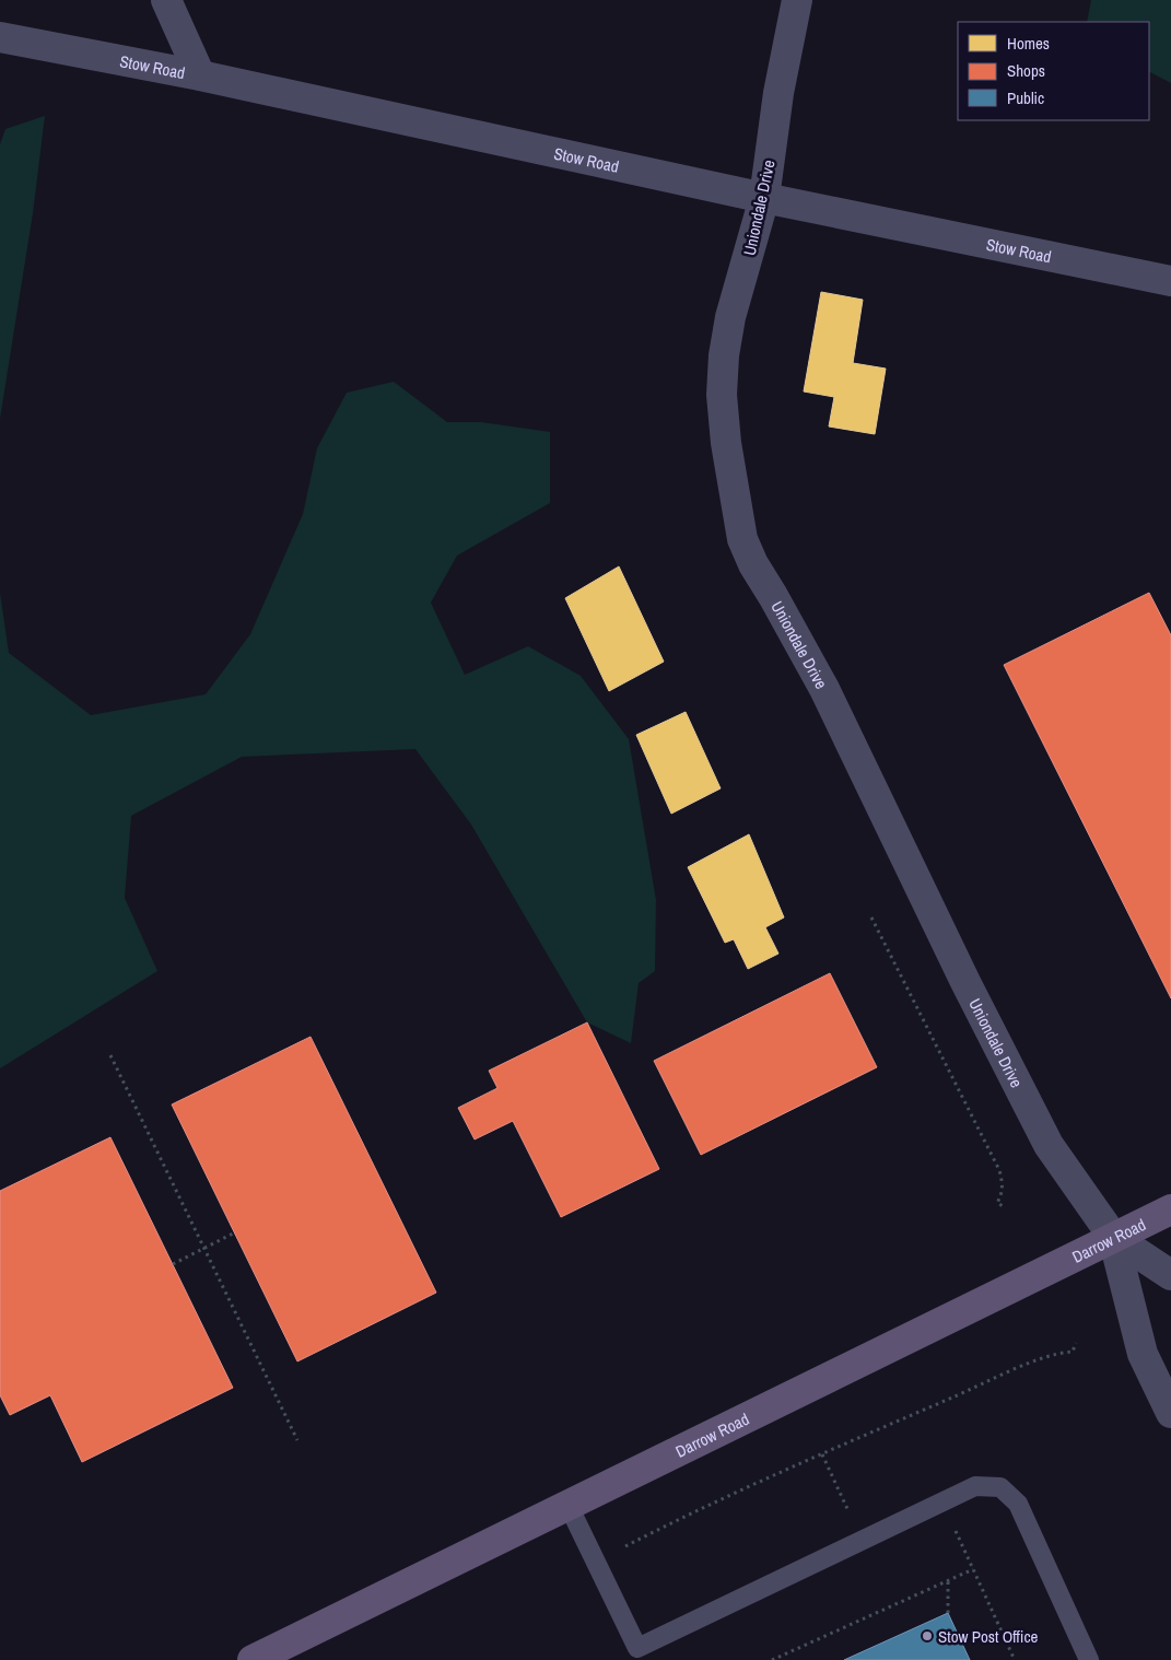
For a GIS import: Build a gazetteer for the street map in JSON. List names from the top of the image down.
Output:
{
  "streets": {
    "main road": ["Darrow Road"],
    "street": ["Stow Road", "Uniondale Drive"]
  },
  "crossings": [
    ["Stow Road", "Uniondale Drive"],
    ["Uniondale Drive", "Darrow Road"]
  ],
  "places": ["Stow Post Office"],
  "legend": ["Homes", "Shops", "Public"]
}
